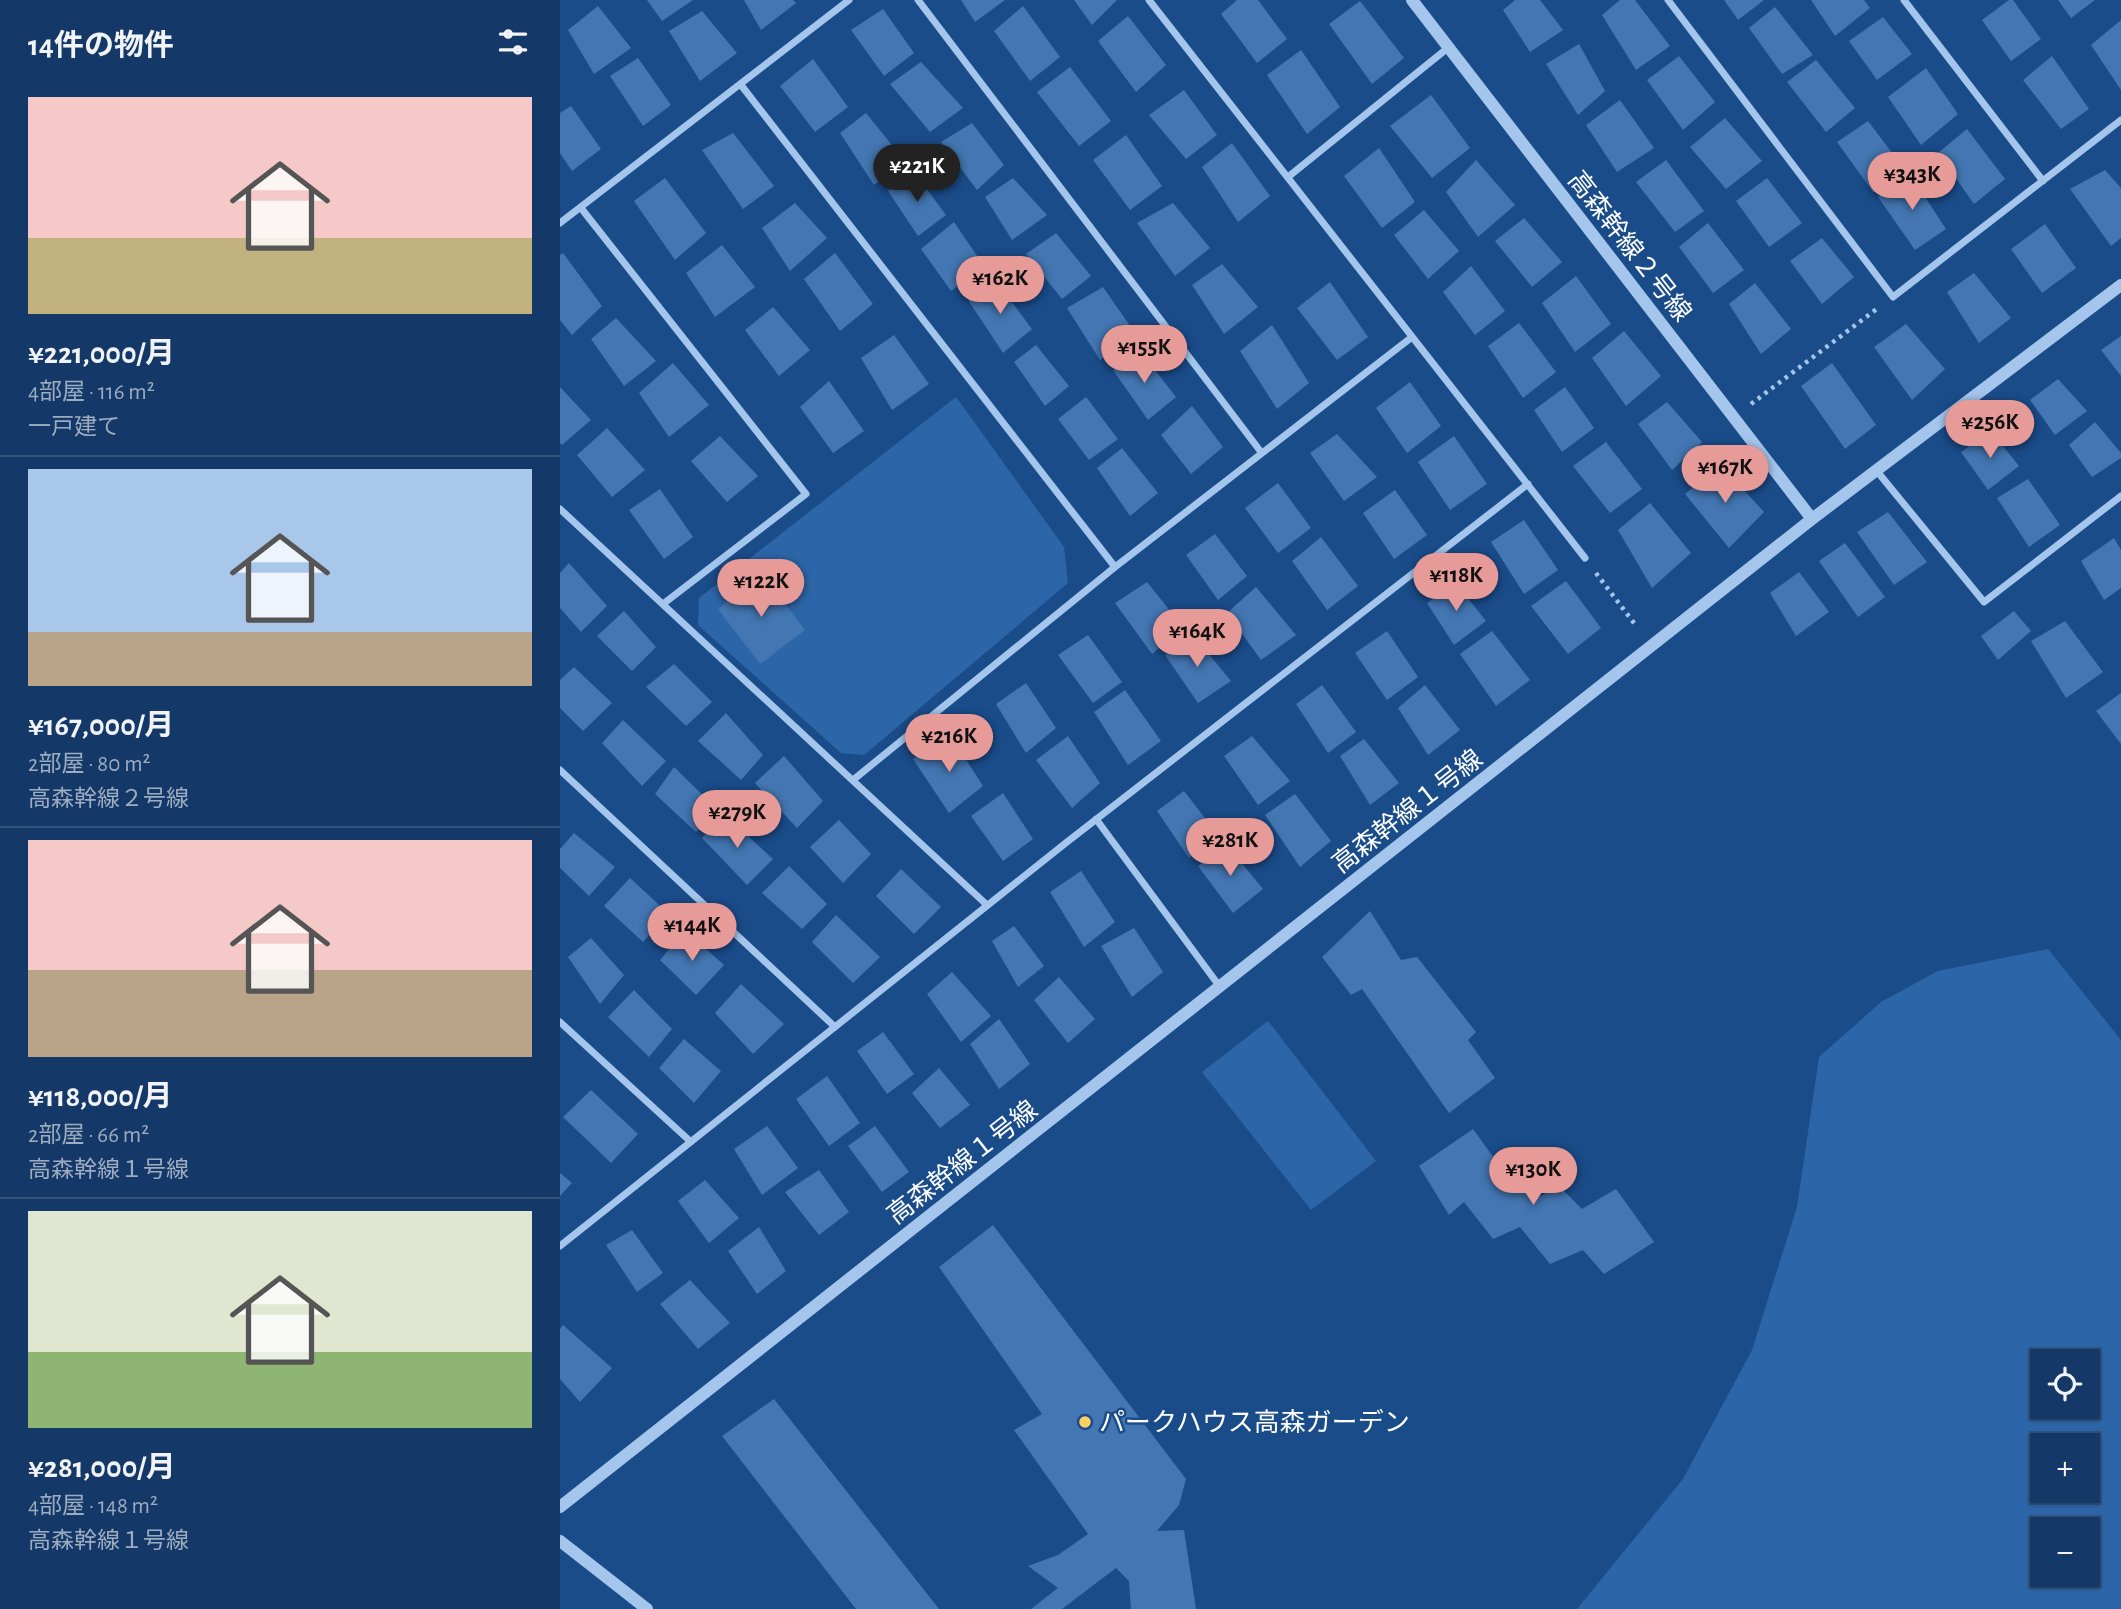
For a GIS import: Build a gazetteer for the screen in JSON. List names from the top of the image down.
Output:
{
  "streets": {
    "street": ["高森幹線２号線", "高森幹線１号線"]
  },
  "crossings": [
    ["高森幹線２号線", "高森幹線１号線"]
  ],
  "places": ["パークハウス高森ガーデン"],
  "page": {
    "heading": "14件の物件",
    "list": [
      {
        "name": "¥221,000/月",
        "note": "4部屋 · 116 m² · 一戸建て"
      },
      {
        "name": "¥167,000/月",
        "note": "2部屋 · 80 m² · 高森幹線２号線"
      },
      {
        "name": "¥118,000/月",
        "note": "2部屋 · 66 m² · 高森幹線１号線"
      },
      {
        "name": "¥281,000/月",
        "note": "4部屋 · 148 m² · 高森幹線１号線"
      }
    ],
    "price": [
      "¥221K",
      "¥343K",
      "¥162K",
      "¥155K",
      "¥256K",
      "¥167K",
      "¥118K",
      "¥122K",
      "¥164K",
      "¥216K",
      "¥279K",
      "¥281K",
      "¥144K",
      "¥130K"
    ],
    "map_buttons": ["+", "−"]
  }
}
